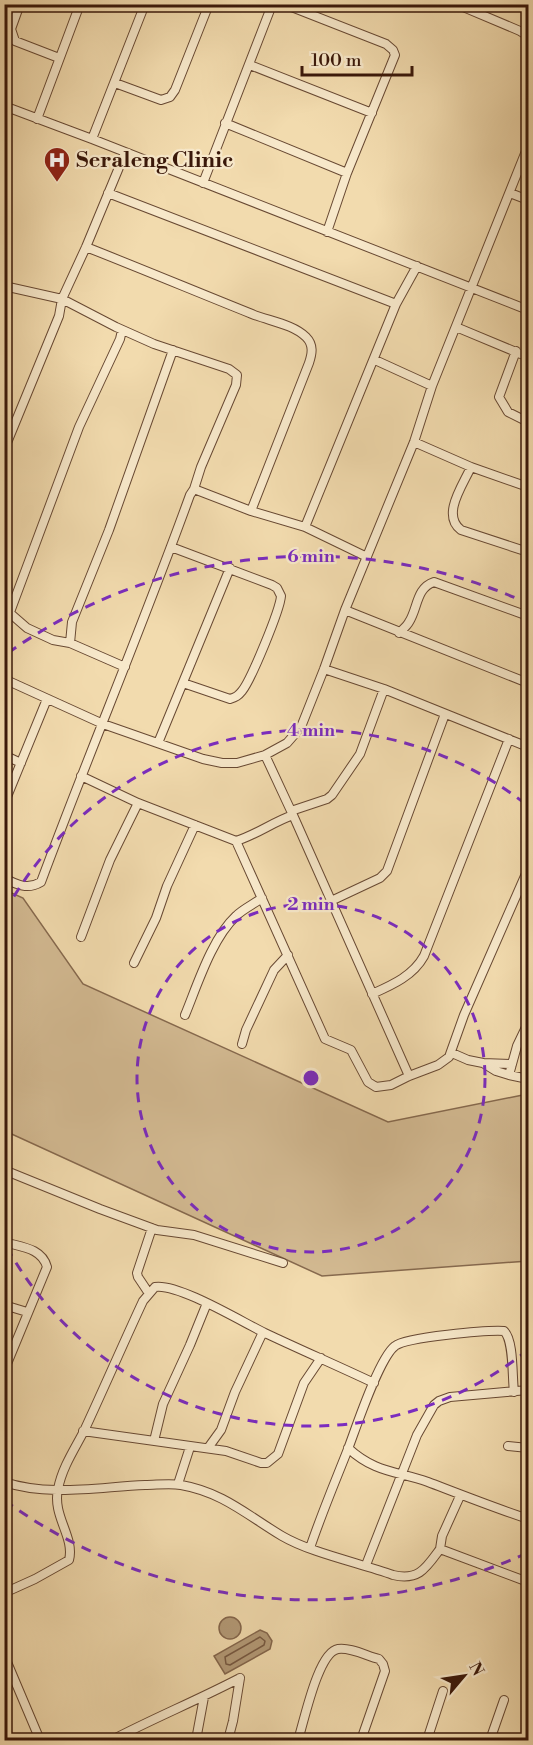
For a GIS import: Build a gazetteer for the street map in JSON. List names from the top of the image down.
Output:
{
  "places": {
    "hospital": ["Seraleng Clinic"]
  },
  "scale_bar": "100 m",
  "north": "top right",
  "rings": ["6 min", "4 min", "2 min"]
}
